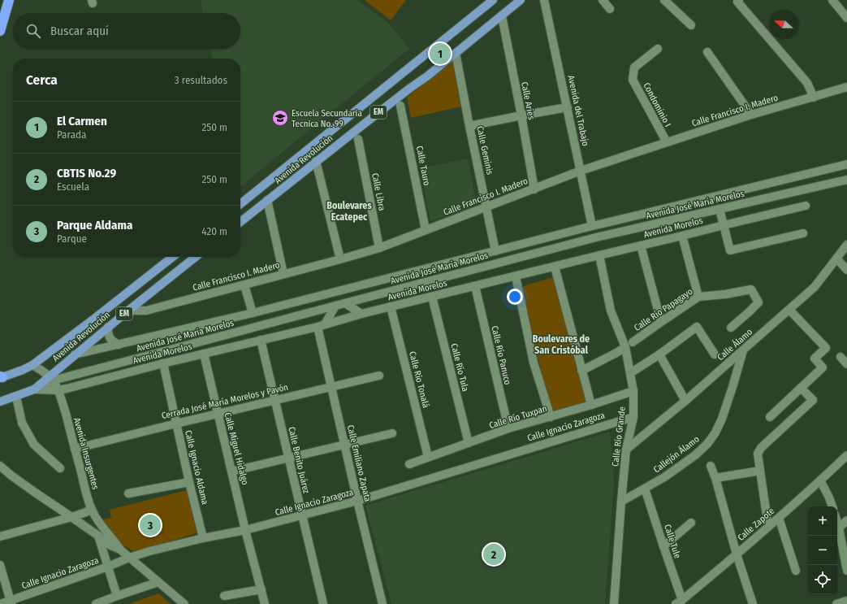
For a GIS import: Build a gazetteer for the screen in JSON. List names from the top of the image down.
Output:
{
  "streets": {
    "main road": ["EM", "Avenida Revolución"],
    "street": [
      "Calle Aries",
      "Condominio I",
      "Avenida del Trabajo",
      "Calle Francisco I. Madero",
      "Calle Geminis",
      "Calle Tauro",
      "Calle Libra",
      "Avenida José María Morelos",
      "Avenida Morelos",
      "Calle Río Papagayo",
      "Calle Álamo",
      "Calle Río Panuco",
      "Calle Río Tula",
      "Calle Río Tonalá",
      "Cerrada José María Morelos y Pavón",
      "Calle Río Tuxpan",
      "Calle Ignacio Zaragoza",
      "Calle Río Grande",
      "Calle Miguel Hidalgo",
      "Avenida Insurgentes",
      "Callejón Álamo",
      "Calle Benito Juárez",
      "Calle Emiliano Zapata",
      "Calle Ignacio Aldama",
      "Calle Zapote",
      "Calle Tule"
    ]
  },
  "crossings": [
    ["Calle Aries", "Calle Francisco I. Madero"],
    ["Calle Aries", "Avenida Revolución"],
    ["Condominio I", "Calle Francisco I. Madero"],
    ["Avenida del Trabajo", "Calle Francisco I. Madero"],
    ["Avenida del Trabajo", "Avenida José María Morelos"],
    ["Calle Francisco I. Madero", "Calle Geminis"],
    ["Calle Francisco I. Madero", "Avenida Revolución"],
    ["Calle Francisco I. Madero", "Calle Tauro"],
    ["Calle Francisco I. Madero", "Calle Libra"],
    ["Calle Geminis", "Avenida Revolución"],
    ["Calle Geminis", "Avenida José María Morelos"],
    ["Avenida Revolución", "Avenida José María Morelos"],
    ["Avenida Revolución", "Avenida Morelos"],
    ["Avenida Revolución", "Avenida Insurgentes"],
    ["Avenida José María Morelos", "Avenida Insurgentes"],
    ["Avenida Morelos", "Calle Río Panuco"],
    ["Avenida Morelos", "Calle Río Tula"],
    ["Avenida Morelos", "Calle Río Tonalá"],
    ["Avenida Morelos", "Calle Río Grande"],
    ["Avenida Morelos", "Calle Miguel Hidalgo"],
    ["Avenida Morelos", "Avenida Insurgentes"],
    ["Avenida Morelos", "Calle Benito Juárez"],
    ["Avenida Morelos", "Calle Emiliano Zapata"],
    ["Avenida Morelos", "Calle Ignacio Aldama"],
    ["Calle Álamo", "Calle Río Grande"],
    ["Calle Álamo", "Callejón Álamo"],
    ["Calle Río Panuco", "Calle Río Tuxpan"],
    ["Calle Río Tula", "Calle Río Tuxpan"],
    ["Calle Río Tonalá", "Calle Río Tuxpan"],
    ["Cerrada José María Morelos y Pavón", "Calle Miguel Hidalgo"],
    ["Cerrada José María Morelos y Pavón", "Avenida Insurgentes"],
    ["Cerrada José María Morelos y Pavón", "Calle Benito Juárez"],
    ["Cerrada José María Morelos y Pavón", "Calle Emiliano Zapata"],
    ["Cerrada José María Morelos y Pavón", "Calle Ignacio Aldama"],
    ["Calle Río Tuxpan", "Calle Río Grande"],
    ["Calle Ignacio Zaragoza", "Calle Río Grande"],
    ["Calle Ignacio Zaragoza", "Calle Miguel Hidalgo"],
    ["Calle Ignacio Zaragoza", "Avenida Insurgentes"],
    ["Calle Ignacio Zaragoza", "Calle Benito Juárez"],
    ["Calle Ignacio Zaragoza", "Calle Emiliano Zapata"],
    ["Calle Ignacio Zaragoza", "Calle Ignacio Aldama"],
    ["Calle Río Grande", "Callejón Álamo"],
    ["Callejón Álamo", "Calle Tule"],
    ["Calle Zapote", "Calle Tule"]
  ],
  "districts": ["Boulevares Ecatepec", "Boulevares de San Cristóbal"],
  "places": {
    "school or university": ["Escuela Secundaria Tecnica No. 99"]
  },
  "north": "left",
  "page": {
    "search": "Buscar aquí",
    "pins": ["1", "3", "2"],
    "heading": ["Cerca", "3 resultados"],
    "list": [
      {
        "mark": "1",
        "name": "El Carmen",
        "note": "Parada",
        "value": "250 m"
      },
      {
        "mark": "2",
        "name": "CBTIS No.29",
        "note": "Escuela",
        "value": "250 m"
      },
      {
        "mark": "3",
        "name": "Parque Aldama",
        "note": "Parque",
        "value": "420 m"
      }
    ],
    "map_buttons": ["+", "−"]
  }
}
